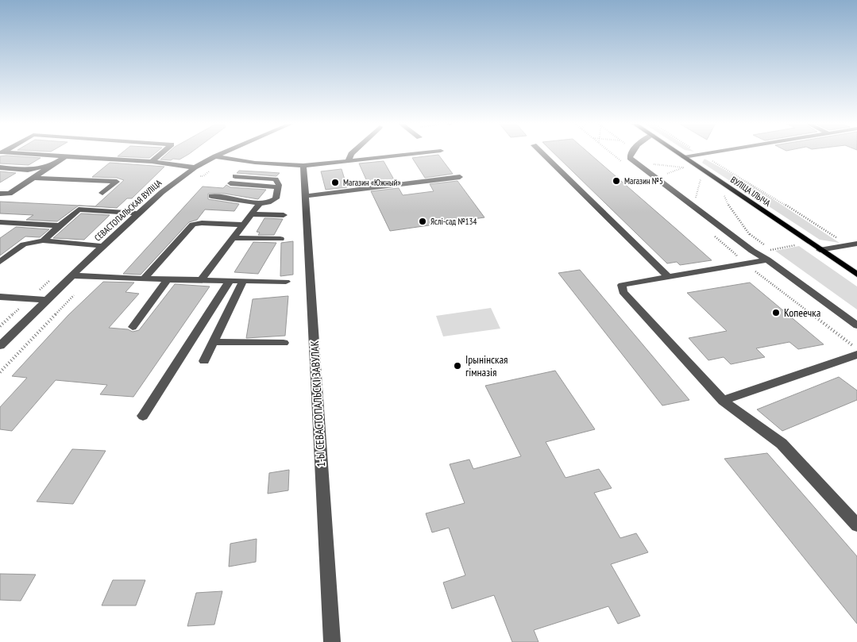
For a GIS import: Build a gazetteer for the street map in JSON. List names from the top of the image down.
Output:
{
  "streets": {
    "main road": ["ВУЛІЦА ІЛЬІЧА"],
    "street": ["СЕВАСТОПАЛЬСКАЯ ВУЛІЦА", "1-Ы СЕВАСТОПАЛЬСКІ ЗАВУЛАК"]
  },
  "places": [
    "Магазин №5",
    "Магазин «Южный»",
    "Яслі-сад №134",
    "Копеечка",
    "Ірынінская гімназія"
  ]
}
